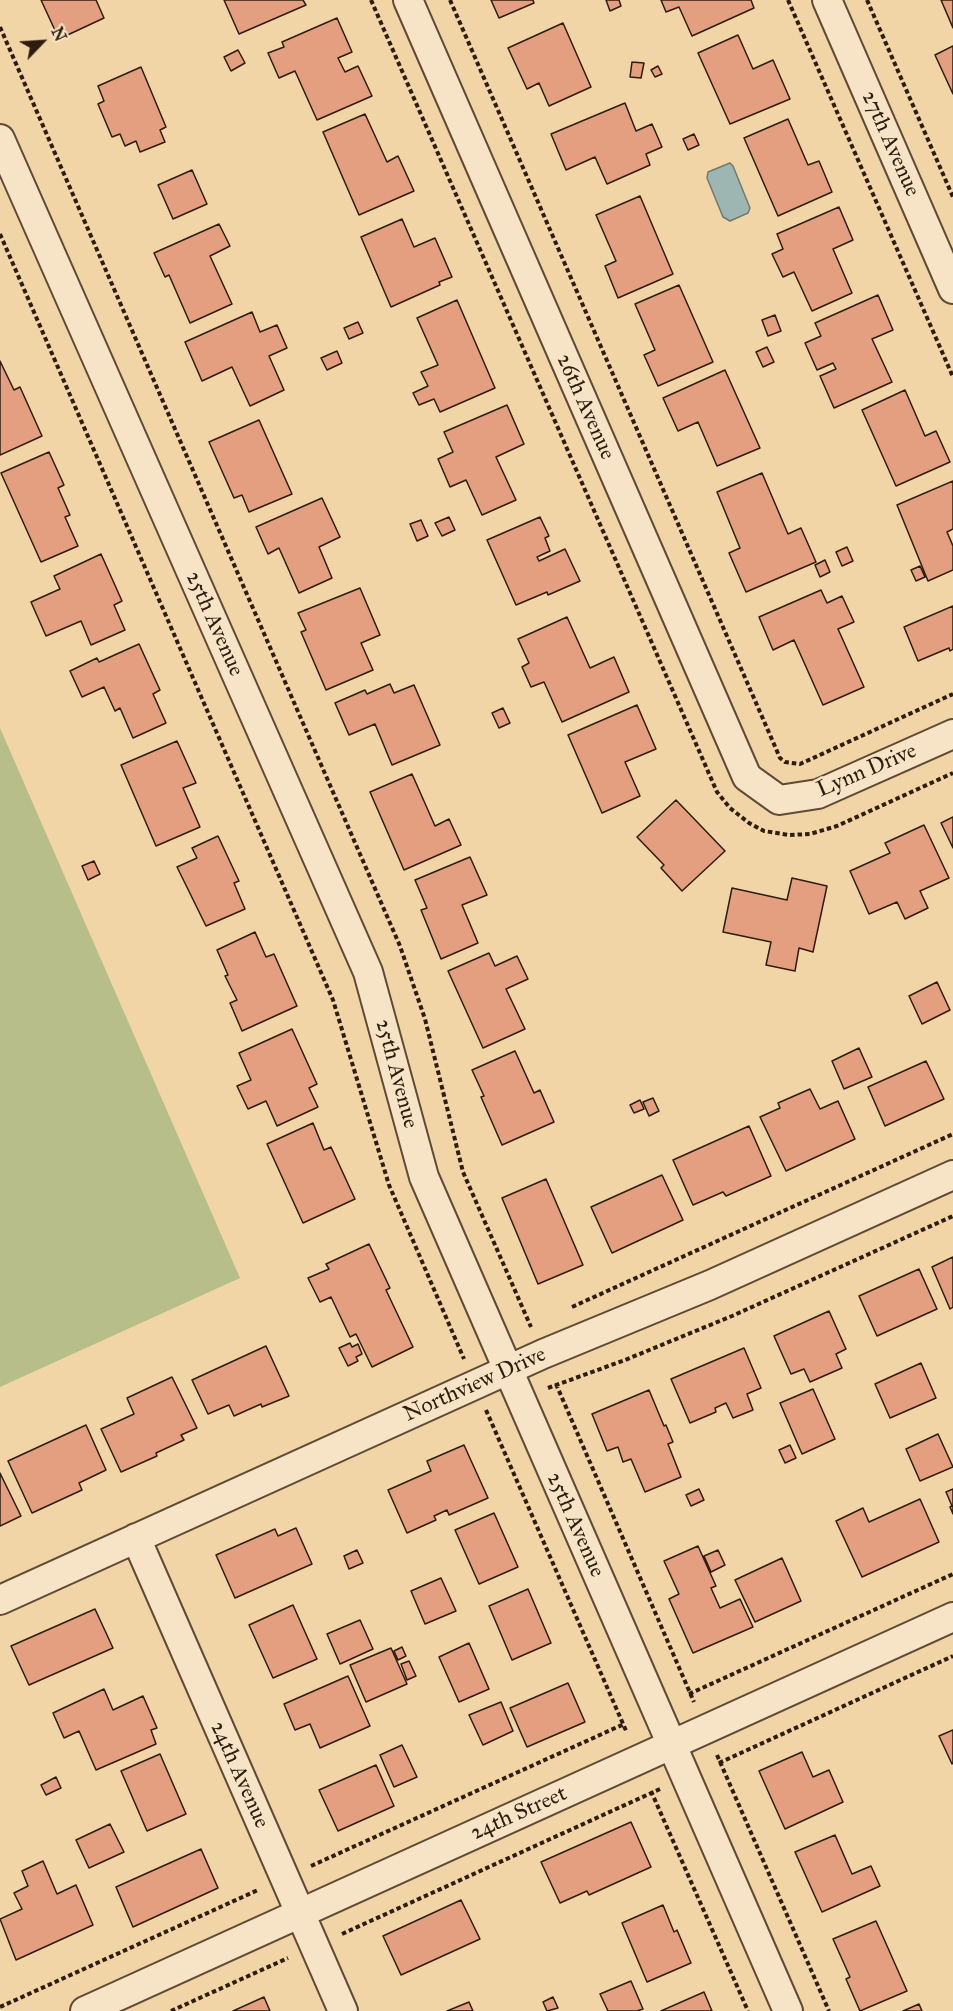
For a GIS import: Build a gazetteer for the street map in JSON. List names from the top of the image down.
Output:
{
  "streets": {
    "street": [
      "27th Avenue",
      "26th Avenue",
      "25th Avenue",
      "Lynn Drive",
      "Northview Drive",
      "24th Avenue",
      "24th Street"
    ]
  },
  "crossings": [
    ["26th Avenue", "Lynn Drive"],
    ["25th Avenue", "Northview Drive"],
    ["25th Avenue", "24th Street"],
    ["Northview Drive", "24th Avenue"],
    ["24th Avenue", "24th Street"]
  ],
  "north": "top right"
}
